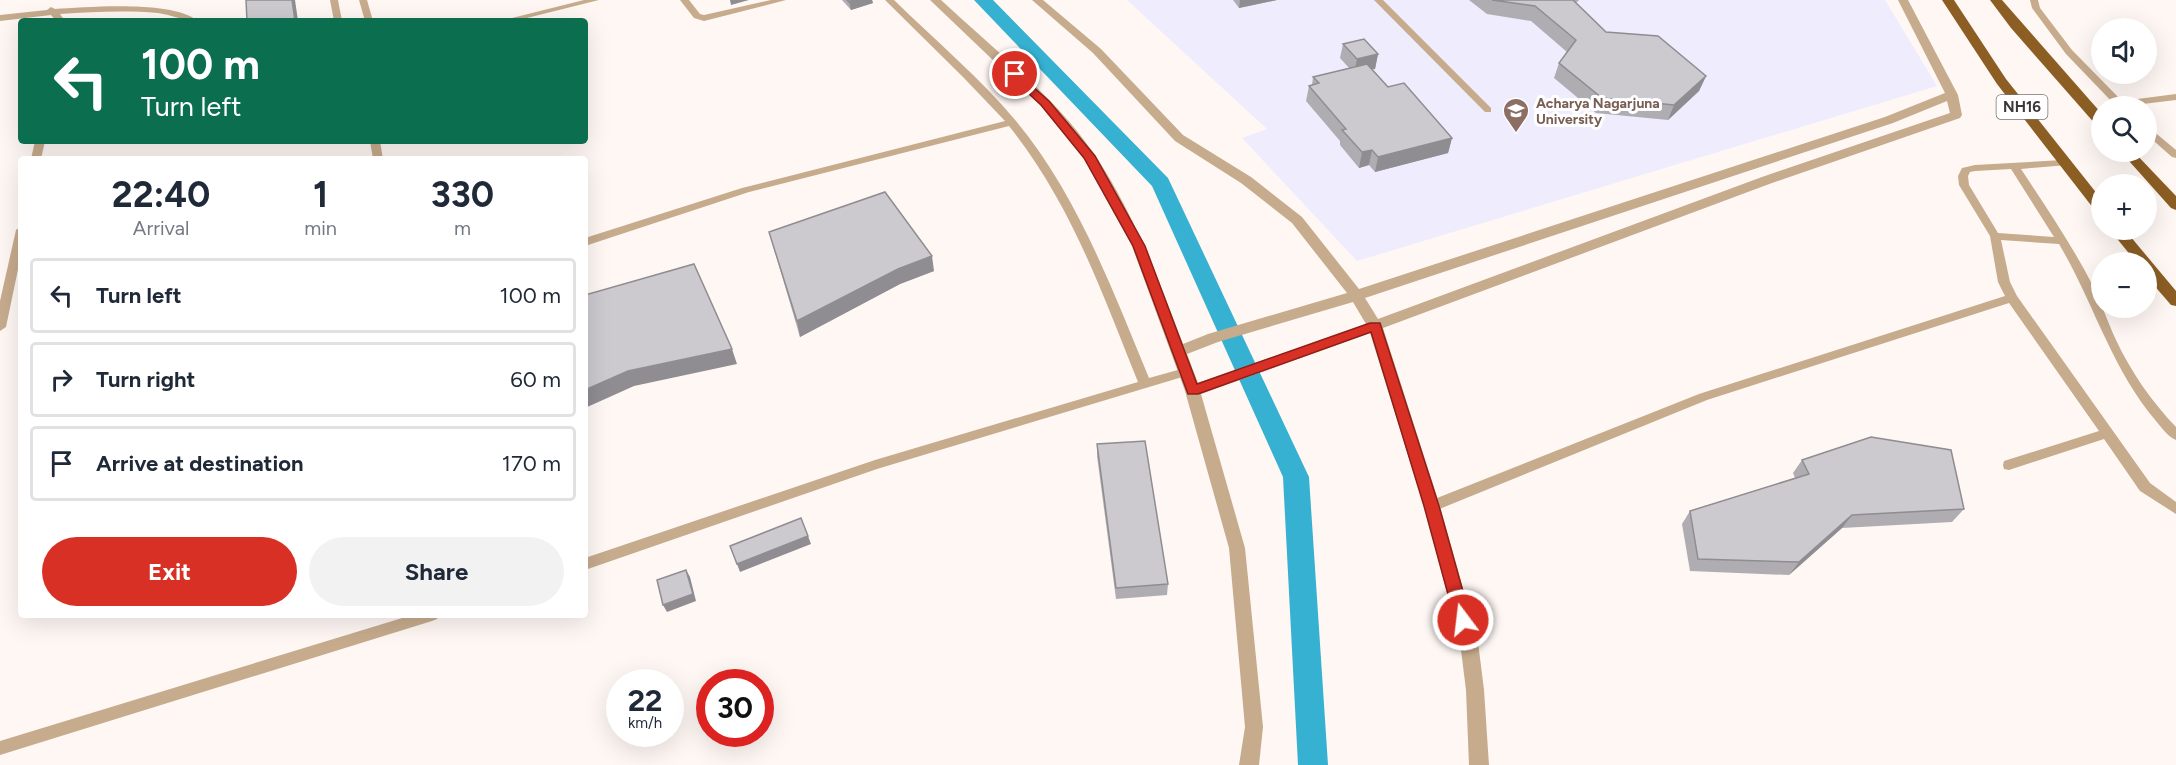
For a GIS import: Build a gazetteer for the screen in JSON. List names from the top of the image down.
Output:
{
  "streets": {
    "highway": ["NH16"]
  },
  "places": {
    "school or university": ["Acharya Nagarjuna University"]
  },
  "page": {
    "map_buttons": ["+", "−"],
    "turn": ["100 m", "Turn left"],
    "eta": [
      "22:40",
      "Arrival",
      "1",
      "min",
      "330",
      "m"
    ],
    "list": [
      {
        "name": "Turn left",
        "value": "100 m"
      },
      {
        "name": "Turn right",
        "value": "60 m"
      },
      {
        "name": "Arrive at destination",
        "value": "170 m"
      }
    ],
    "buttons": ["Exit", "Share"],
    "speed": "22 km/h",
    "limit": "30"
  }
}
